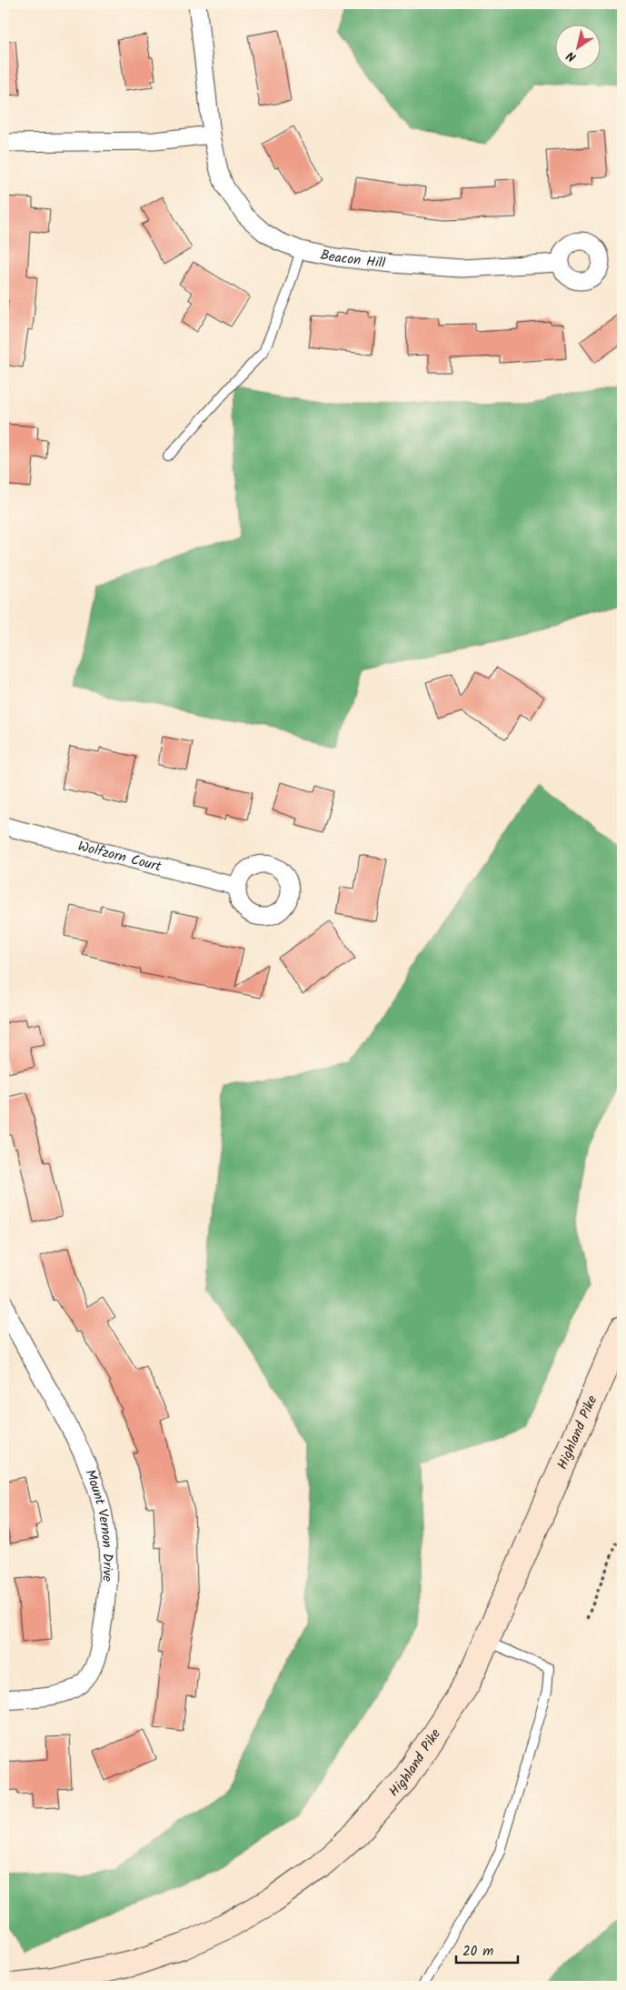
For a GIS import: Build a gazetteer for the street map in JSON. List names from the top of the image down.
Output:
{
  "streets": {
    "main road": ["Highland Pike"],
    "street": ["Beacon Hill", "Wolfzorn Court", "Mount Vernon Drive"]
  },
  "scale_bar": "20 m",
  "north": "bottom left"
}
